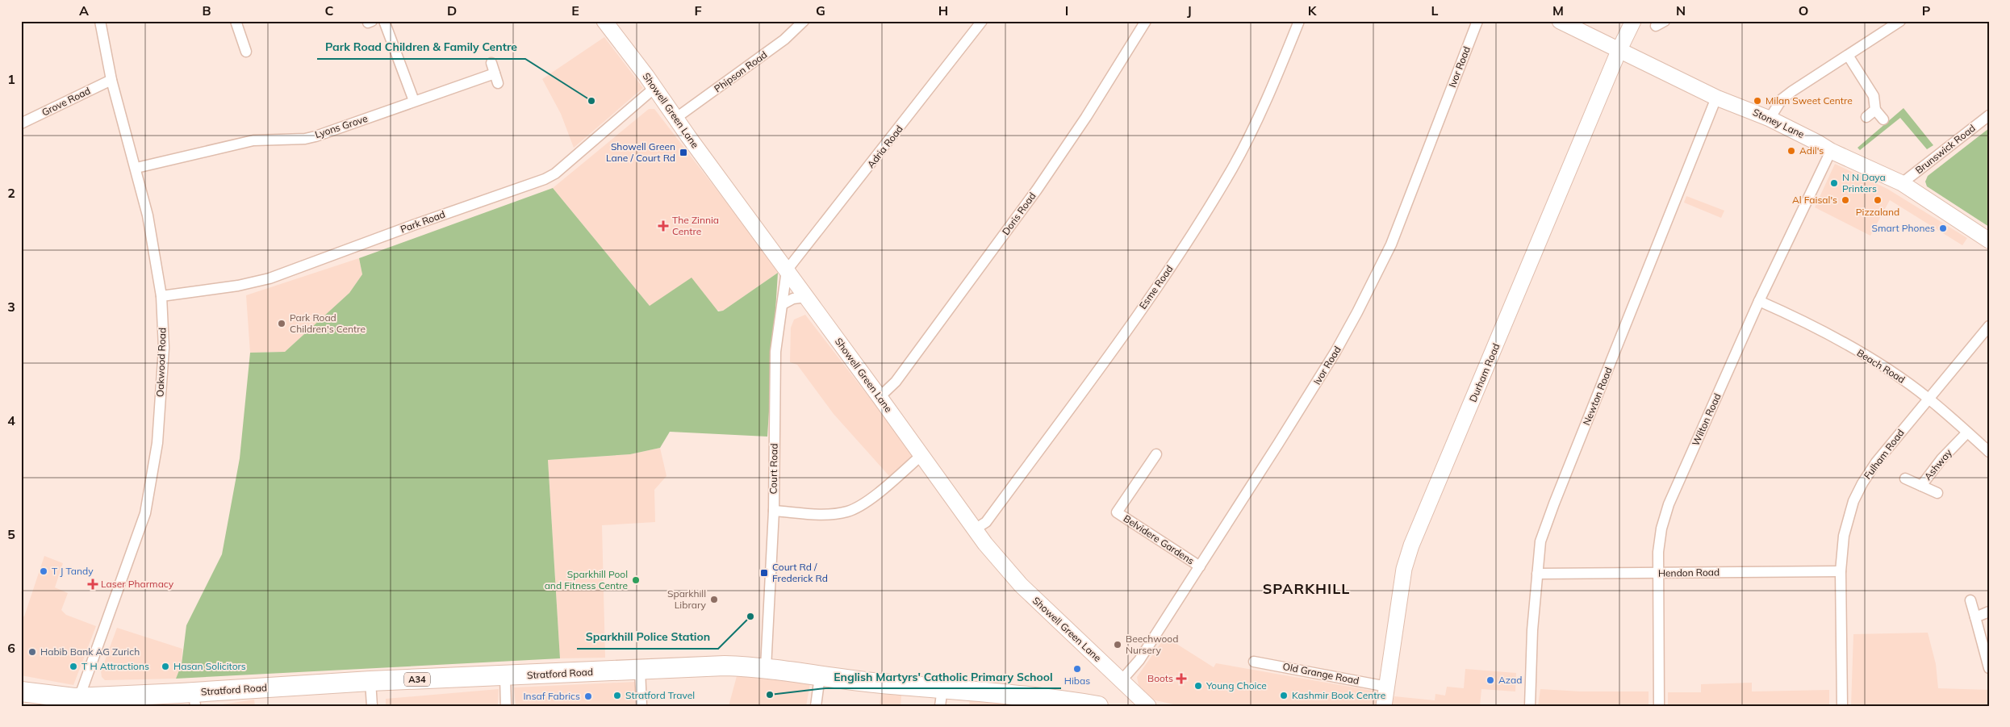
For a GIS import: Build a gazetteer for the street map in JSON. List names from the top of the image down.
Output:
{
  "streets": {
    "highway": ["Stratford Road", "A34"],
    "street": [
      "Ivor Road",
      "Phipson Road",
      "Grove Road",
      "Showell Green Lane",
      "Stoney Lane",
      "Lyons Grove",
      "Adria Road",
      "Brunswick Road",
      "Doris Road",
      "Park Road",
      "Esme Road",
      "Oakwood Road",
      "Beach Road",
      "Durham Road",
      "Newton Road",
      "Wilton Road",
      "Fulham Road",
      "Ashway",
      "Court Road",
      "Belvidere Gardens",
      "Hendon Road",
      "Old Grange Road"
    ]
  },
  "crossings": [
    ["Ivor Road", "Showell Green Lane"],
    ["Ivor Road", "Belvidere Gardens"],
    ["Phipson Road", "Showell Green Lane"],
    ["Grove Road", "Oakwood Road"],
    ["Showell Green Lane", "Adria Road"],
    ["Showell Green Lane", "Doris Road"],
    ["Showell Green Lane", "Park Road"],
    ["Showell Green Lane", "Esme Road"],
    ["Showell Green Lane", "Court Road"],
    ["Stoney Lane", "Brunswick Road"],
    ["Stoney Lane", "Durham Road"],
    ["Stoney Lane", "Newton Road"],
    ["Stoney Lane", "Wilton Road"],
    ["Lyons Grove", "Oakwood Road"],
    ["Adria Road", "Court Road"],
    ["Park Road", "Oakwood Road"],
    ["Oakwood Road", "Stratford Road"],
    ["Beach Road", "Wilton Road"],
    ["Beach Road", "Fulham Road"],
    ["Beach Road", "Ashway"],
    ["Durham Road", "Old Grange Road"],
    ["Newton Road", "Hendon Road"],
    ["Wilton Road", "Hendon Road"],
    ["Fulham Road", "Hendon Road"],
    ["Court Road", "Stratford Road"]
  ],
  "districts": ["SPARKHILL"],
  "places": {
    "other": [
      "Park Road Children & Family Centre",
      "Milan Sweet Centre",
      "Adil's",
      "N N Daya Printers",
      "Al Faisal's",
      "Pizzaland",
      "Smart Phones",
      "Park Road Children's Centre",
      "T J Tandy",
      "Sparkhill Pool and Fitness Centre",
      "Sparkhill Library",
      "Sparkhill Police Station",
      "Beechwood Nursery",
      "Habib Bank AG Zurich",
      "T H Attractions",
      "Hasan Solicitors",
      "Hibas",
      "Azad",
      "Young Choice",
      "English Martyrs' Catholic Primary School",
      "Stratford Travel",
      "Kashmir Book Centre",
      "Insaf Fabrics"
    ],
    "transit": ["Showell Green Lane / Court Rd", "Court Rd / Frederick Rd"],
    "health": ["The Zinnia Centre", "Laser Pharmacy", "Boots"]
  },
  "grid": {
    "columns": [
      "A",
      "B",
      "C",
      "D",
      "E",
      "F",
      "G",
      "H",
      "I",
      "J",
      "K",
      "L",
      "M",
      "N",
      "O",
      "P"
    ],
    "rows": [
      "1",
      "2",
      "3",
      "4",
      "5",
      "6"
    ]
  }
}
